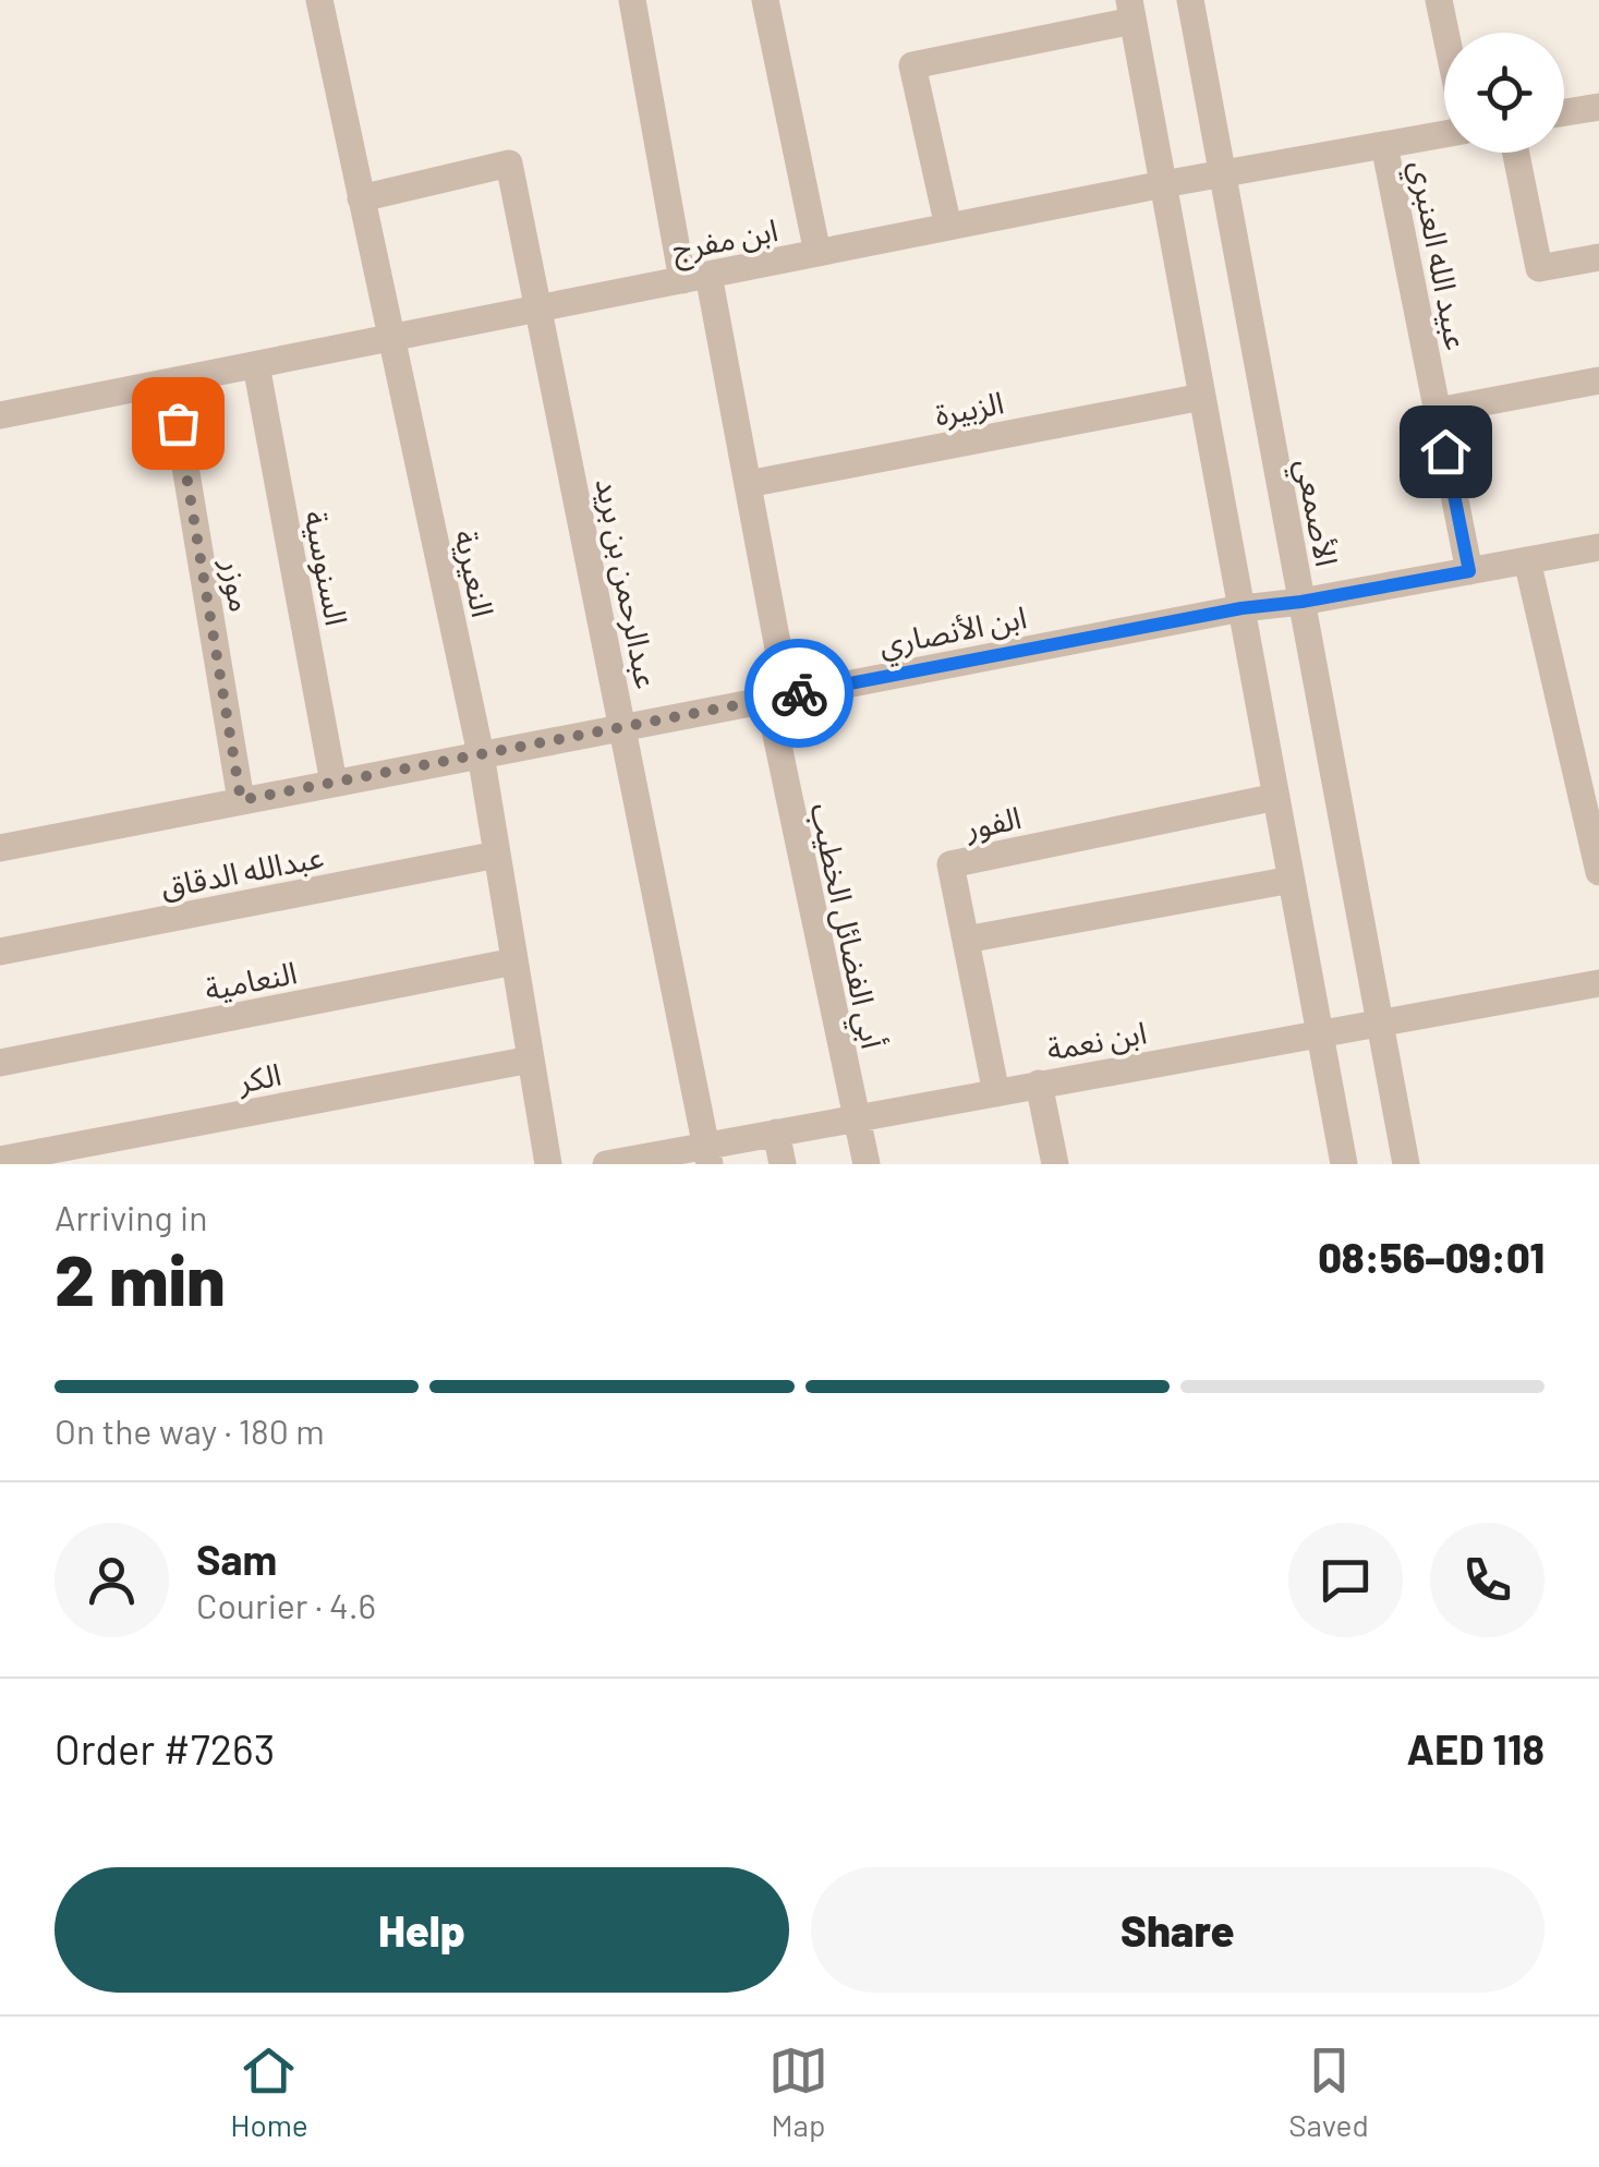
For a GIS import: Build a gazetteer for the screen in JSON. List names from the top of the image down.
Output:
{
  "streets": {
    "street": [
      "ابن مفرج",
      "عبيد الله العنبري",
      "الزبيرة",
      "الأصمعي",
      "السنوسية",
      "النعيرية",
      "عبدالرحمن بن بريد",
      "موزر",
      "ابن الأنصاري",
      "الفور",
      "عبدالله الدقاق",
      "أبي الفضائل الخطيب",
      "النعامية",
      "ابن نعمة",
      "الكر"
    ]
  },
  "crossings": [
    ["ابن مفرج", "عبيد الله العنبري"],
    ["ابن مفرج", "الأصمعي"],
    ["ابن مفرج", "السنوسية"],
    ["ابن مفرج", "النعيرية"],
    ["ابن مفرج", "عبدالرحمن بن بريد"],
    ["ابن مفرج", "موزر"],
    ["ابن مفرج", "أبي الفضائل الخطيب"],
    ["عبيد الله العنبري", "ابن الأنصاري"],
    ["الزبيرة", "أبي الفضائل الخطيب"],
    ["الأصمعي", "ابن الأنصاري"],
    ["الأصمعي", "ابن نعمة"],
    ["السنوسية", "ابن الأنصاري"],
    ["النعيرية", "عبدالرحمن بن بريد"],
    ["النعيرية", "ابن الأنصاري"],
    ["النعيرية", "عبدالله الدقاق"],
    ["النعيرية", "النعامية"],
    ["النعيرية", "الكر"],
    ["عبدالرحمن بن بريد", "ابن الأنصاري"],
    ["عبدالرحمن بن بريد", "ابن نعمة"],
    ["موزر", "ابن الأنصاري"],
    ["ابن الأنصاري", "أبي الفضائل الخطيب"],
    ["الفور", "ابن نعمة"],
    ["أبي الفضائل الخطيب", "ابن نعمة"]
  ],
  "page": {
    "heading": ["2 min", "Arriving in", "08:56–09:01"],
    "panel": [
      "Sam",
      "Courier · 4.6",
      "Order #7263",
      "AED 118"
    ],
    "bar": "On the way · 180 m",
    "buttons": ["Help", "Share"],
    "tabs": ["Home", "Map", "Saved"]
  }
}
